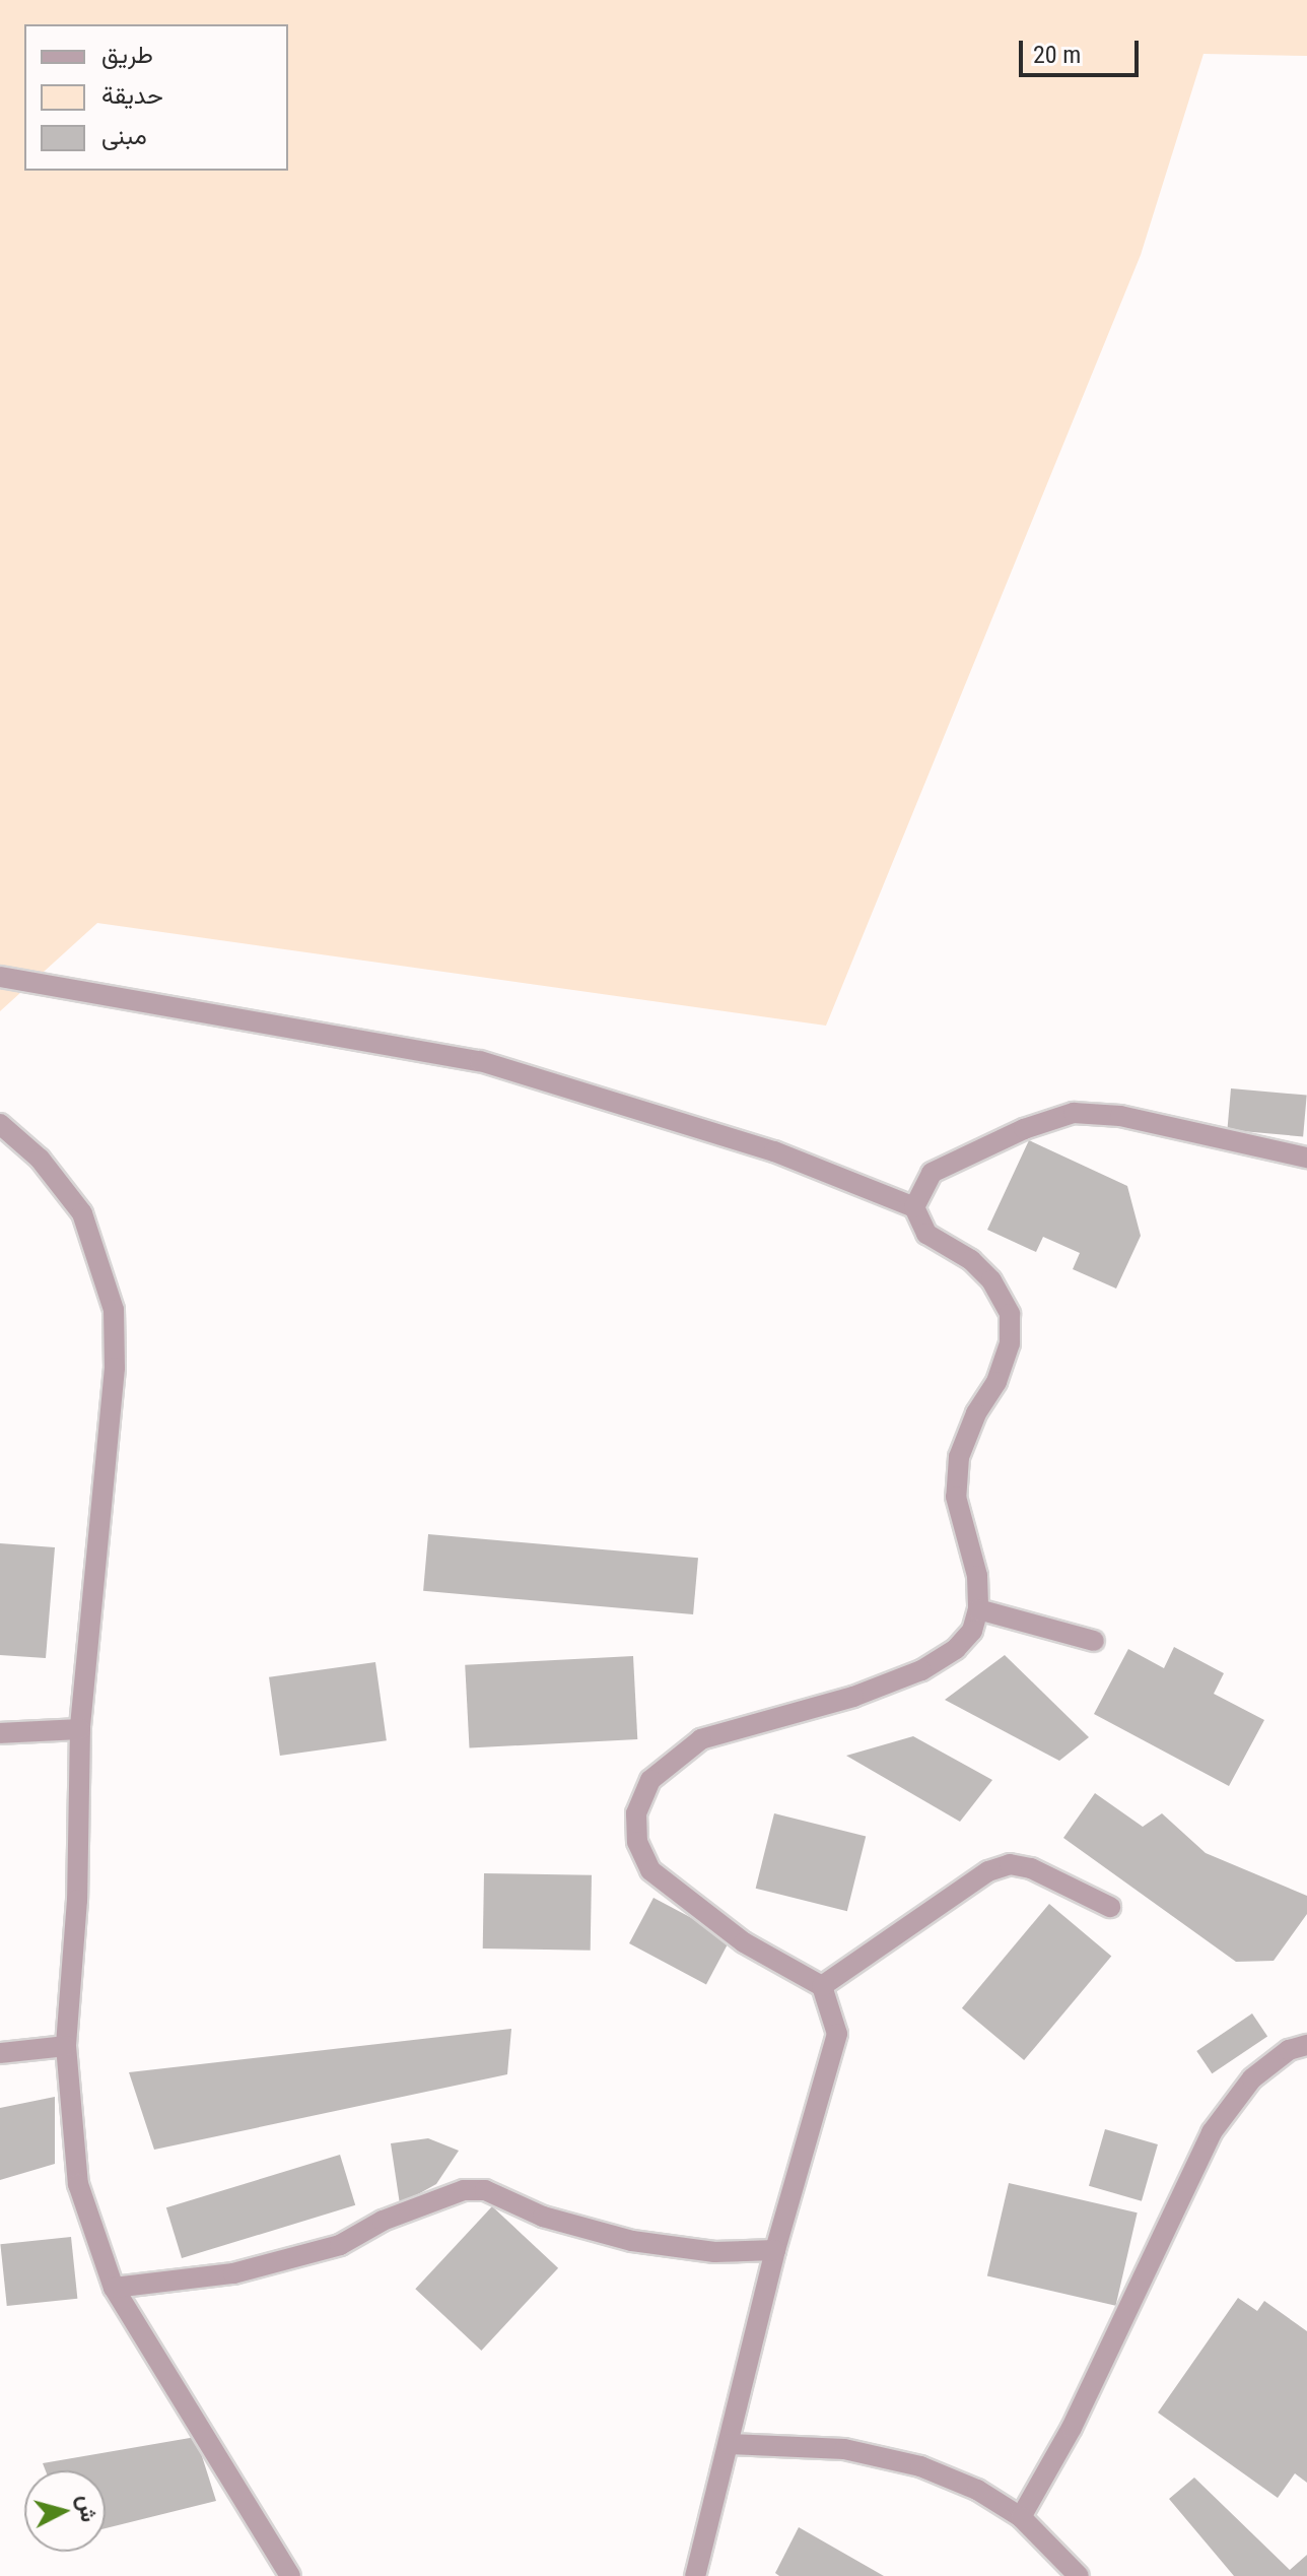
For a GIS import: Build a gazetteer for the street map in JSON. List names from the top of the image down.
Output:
{
  "legend": ["طريق", "حديقة", "مبنى"],
  "scale_bar": "20 m",
  "north": "right"
}
